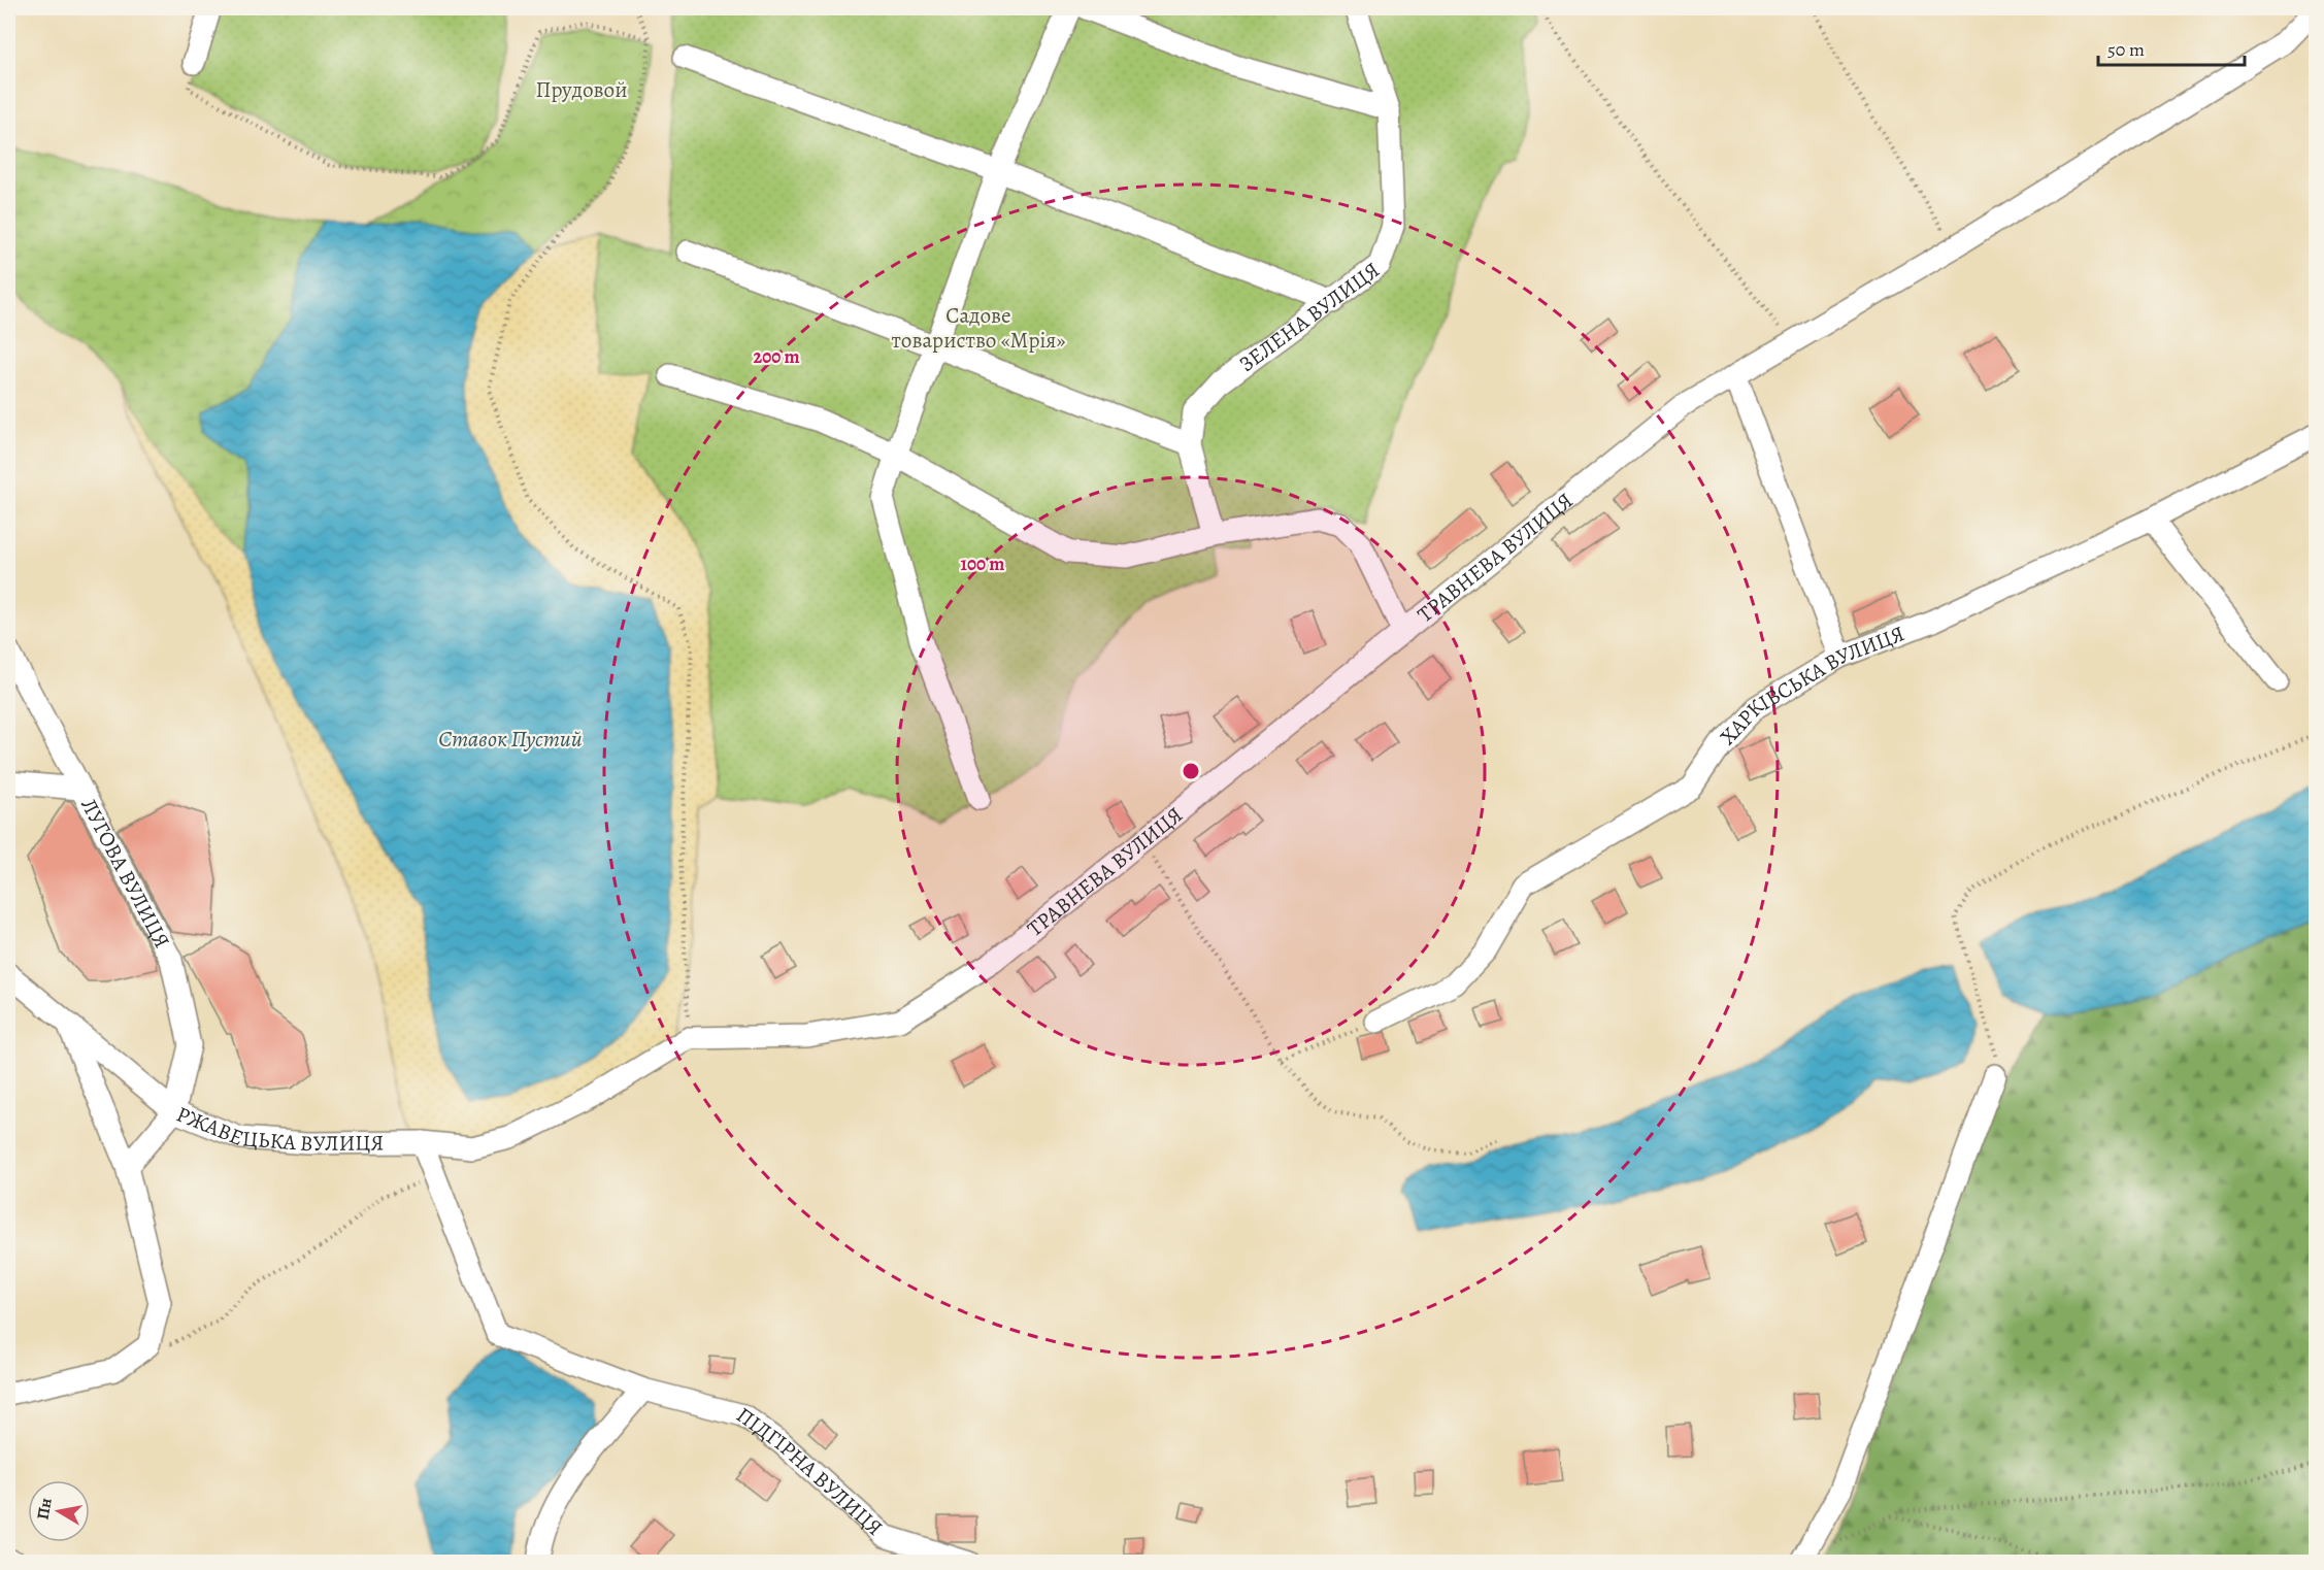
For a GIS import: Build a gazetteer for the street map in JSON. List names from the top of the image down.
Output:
{
  "streets": {
    "street": [
      "ЗЕЛЕНА ВУЛИЦЯ",
      "ТРАВНЕВА ВУЛИЦЯ",
      "ХАРКІВСЬКА ВУЛИЦЯ",
      "ЛУГОВА ВУЛИЦЯ",
      "РЖАВЕЦЬКА ВУЛИЦЯ",
      "ПІДГІРНА ВУЛИЦЯ"
    ]
  },
  "crossings": [
    ["ТРАВНЕВА ВУЛИЦЯ", "РЖАВЕЦЬКА ВУЛИЦЯ"],
    ["ЛУГОВА ВУЛИЦЯ", "РЖАВЕЦЬКА ВУЛИЦЯ"],
    ["РЖАВЕЦЬКА ВУЛИЦЯ", "ПІДГІРНА ВУЛИЦЯ"]
  ],
  "water": ["Ставок Пустий"],
  "parks": ["Прудовой", "Садове товариство «Мрія»"],
  "scale_bar": "50 m",
  "north": "left",
  "rings": ["200 m", "100 m"]
}
